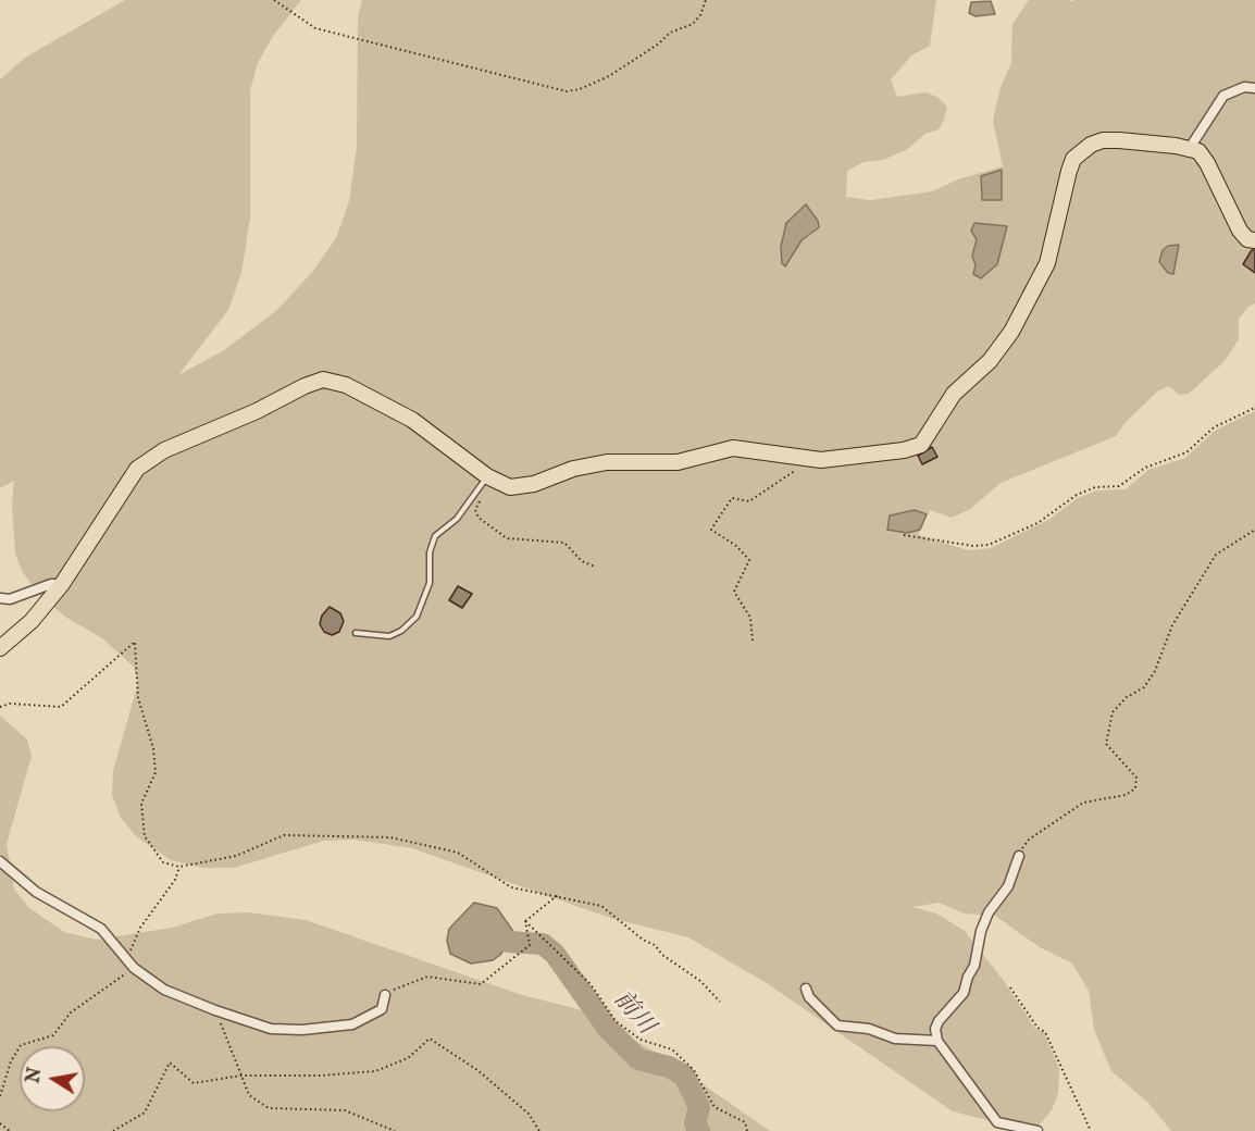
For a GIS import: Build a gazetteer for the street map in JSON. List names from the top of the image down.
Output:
{
  "water": ["前川"],
  "north": "left"
}
